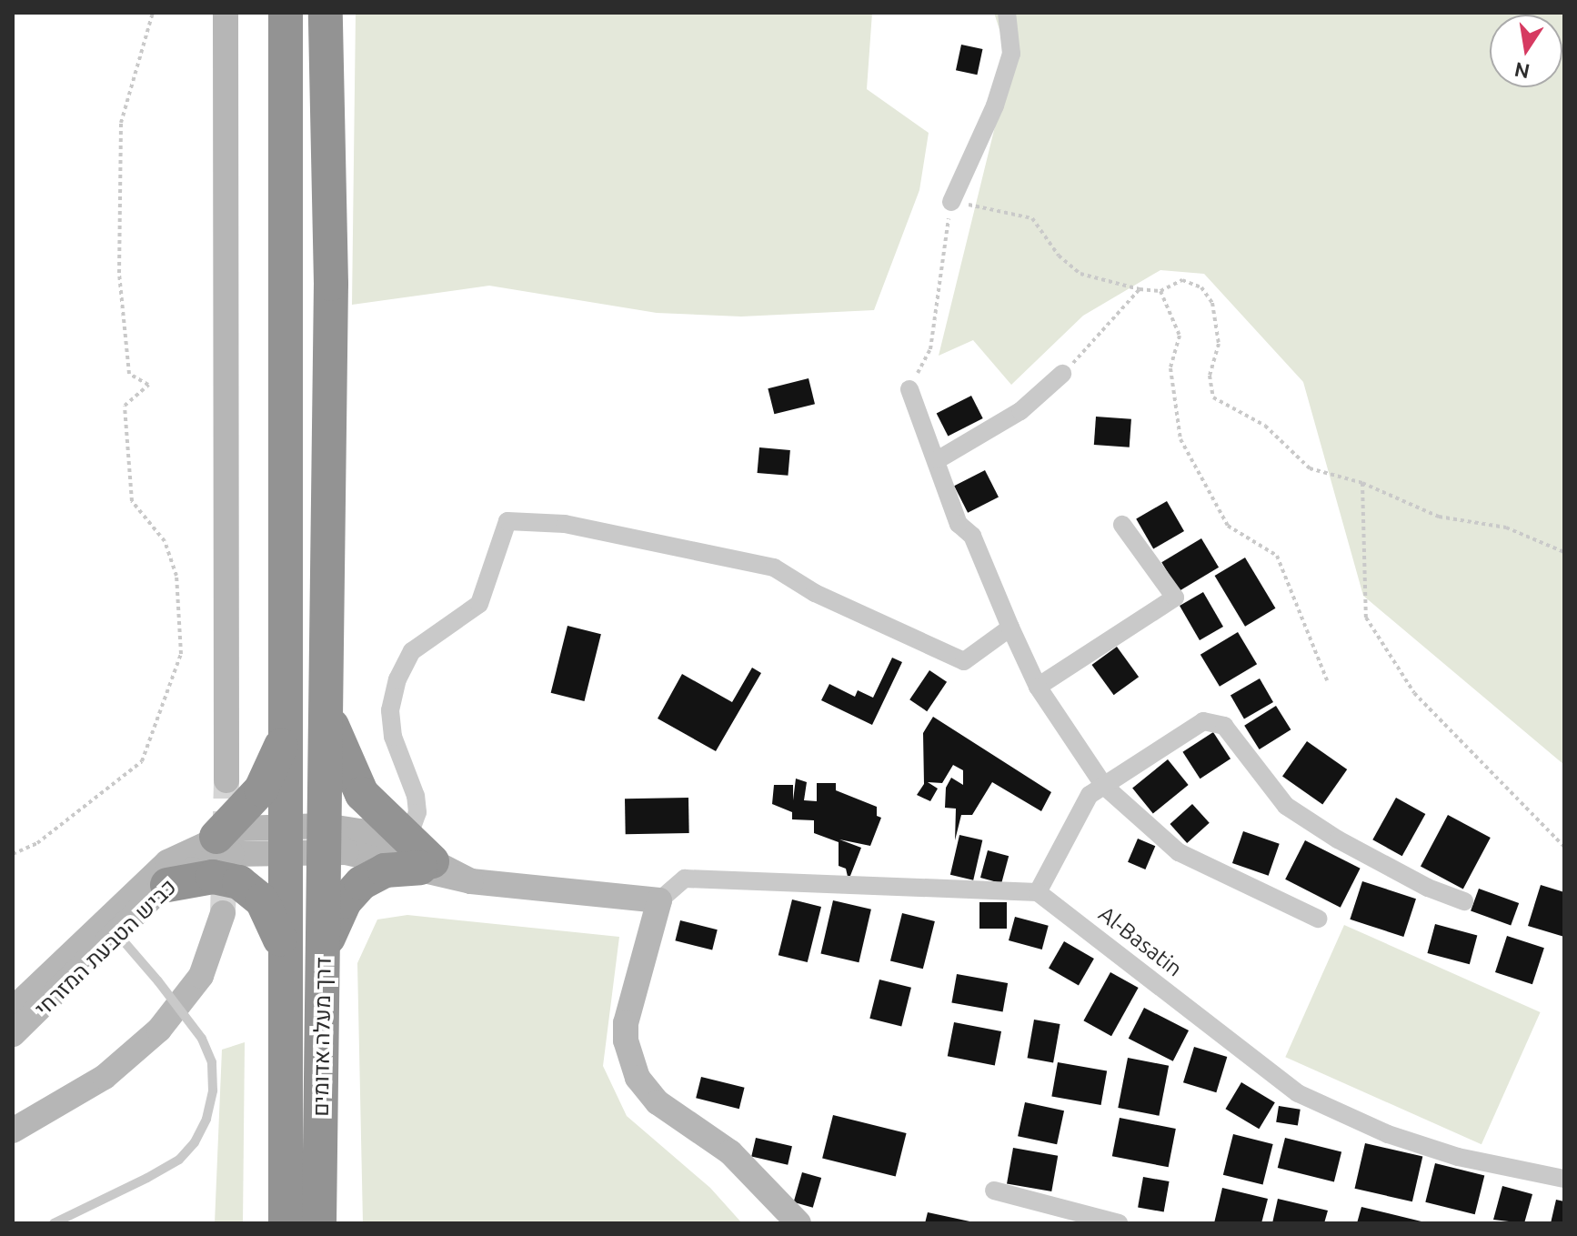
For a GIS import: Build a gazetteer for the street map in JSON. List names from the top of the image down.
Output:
{
  "streets": {
    "highway": ["דרך מעלה אדומים"],
    "main road": ["כביש הטבעת המזרחי"],
    "street": ["Al-Basatin"]
  },
  "crossings": [
    ["כביש הטבעת המזרחי", "דרך מעלה אדומים"]
  ],
  "north": "bottom"
}
